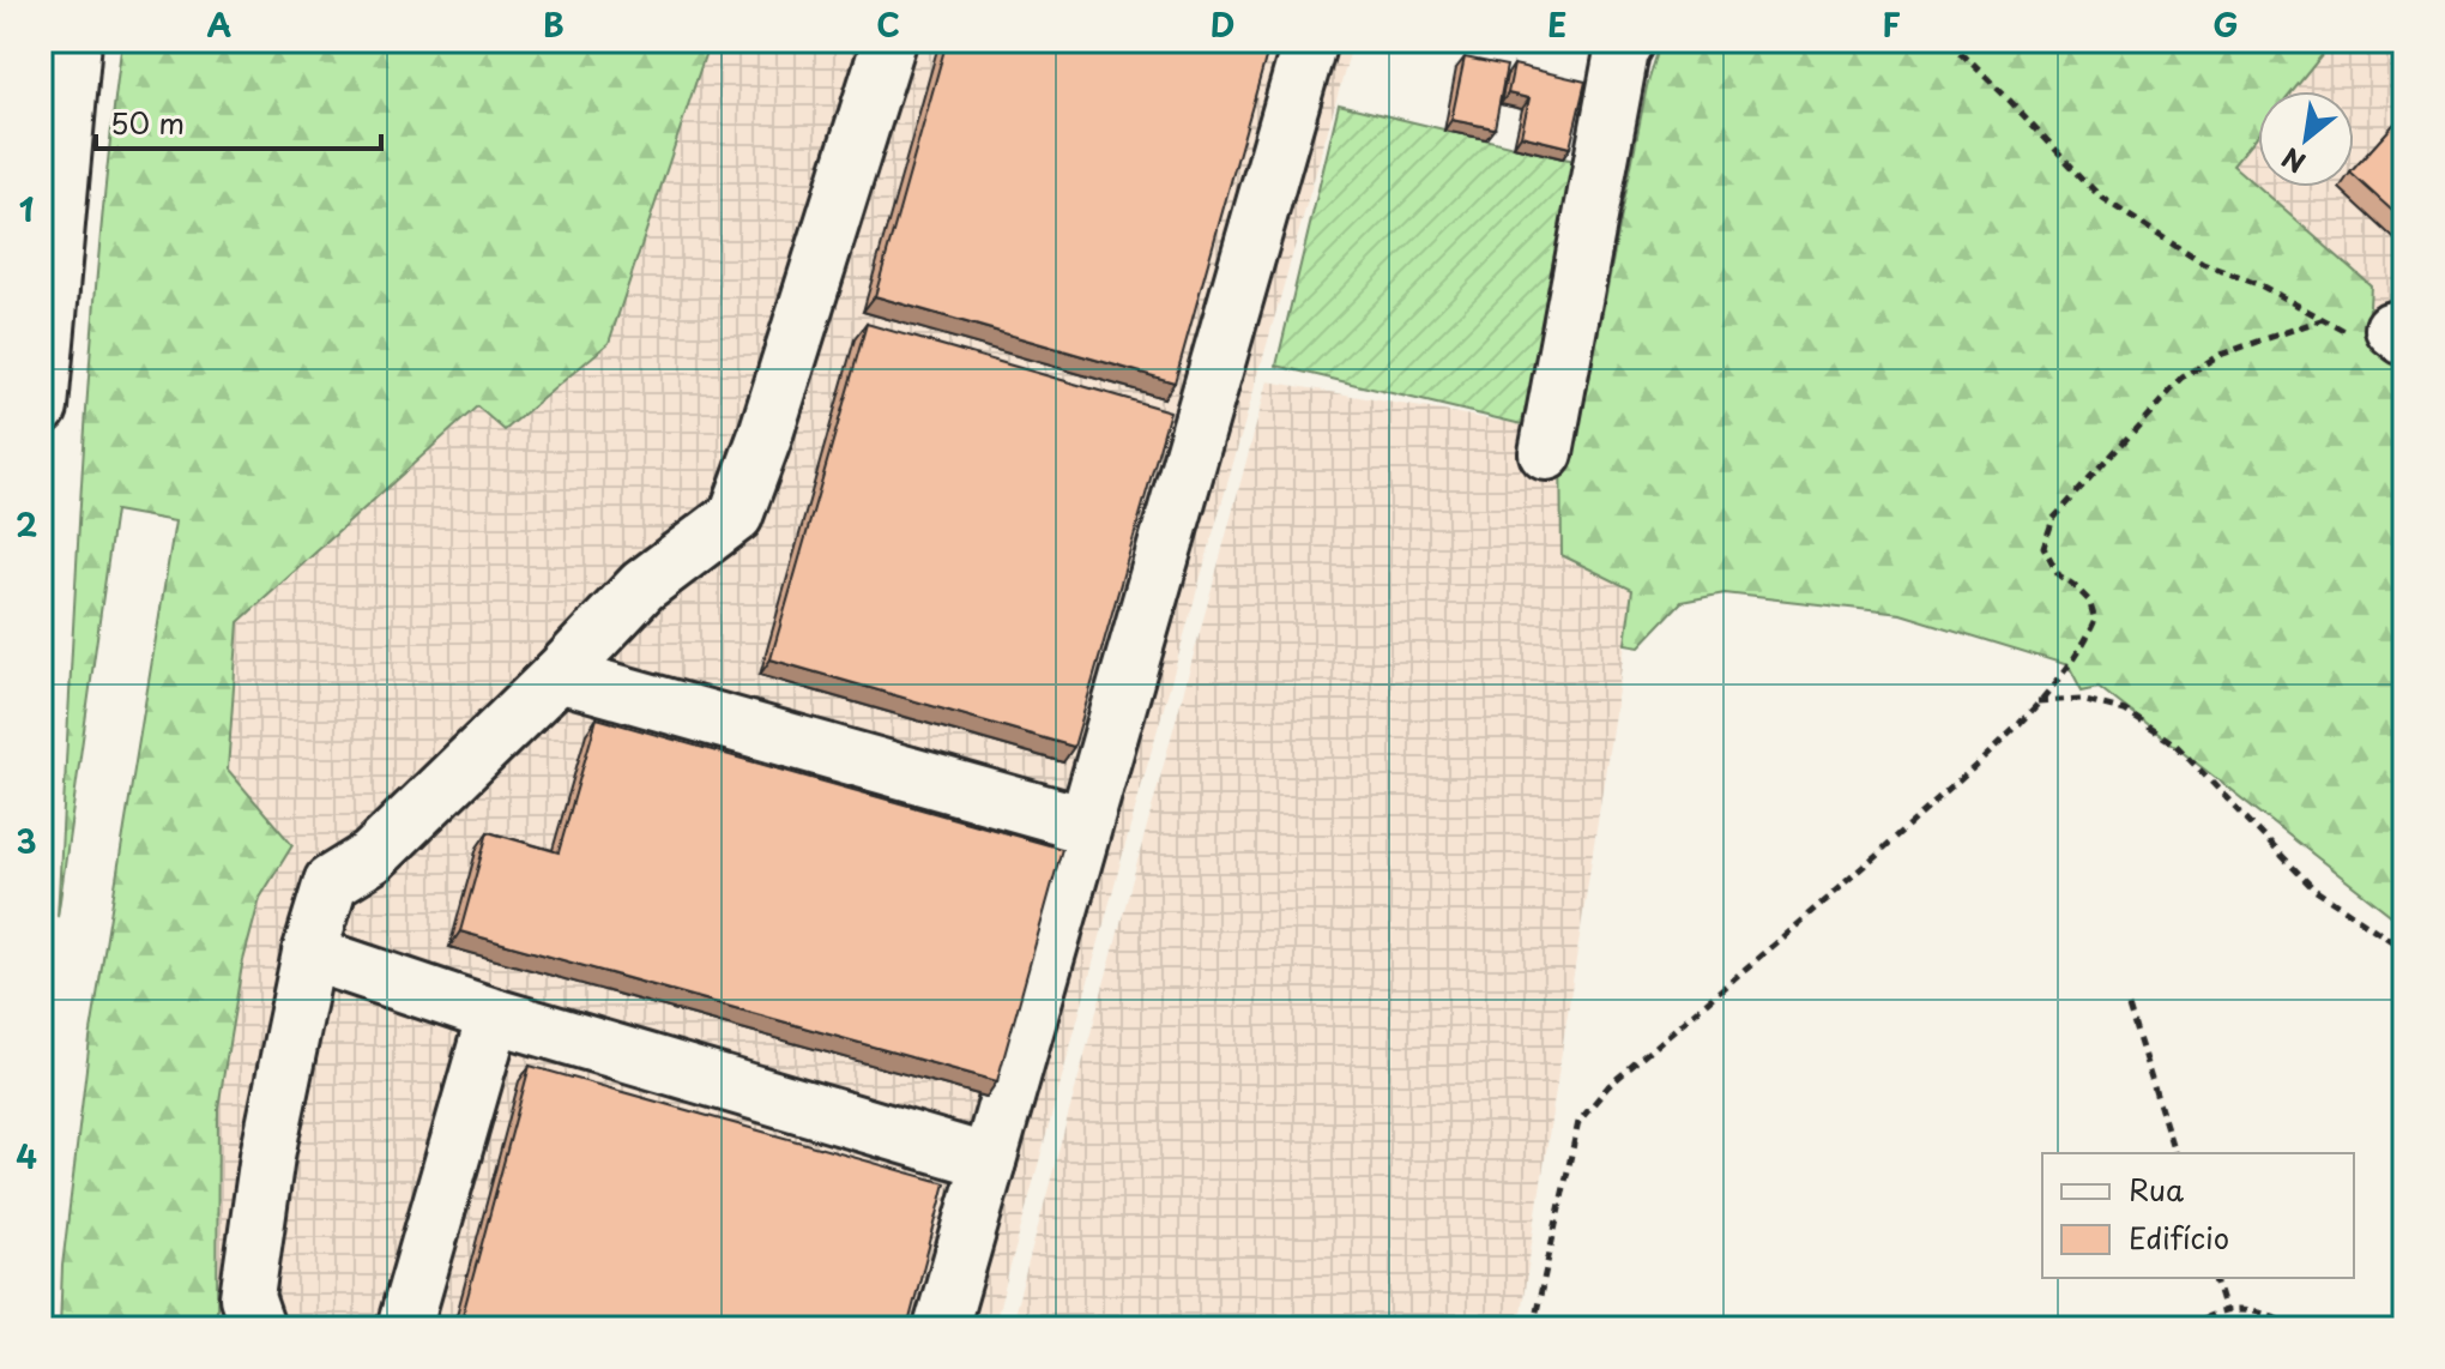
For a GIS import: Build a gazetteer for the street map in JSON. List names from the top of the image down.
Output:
{
  "legend": ["Rua", "Edifício"],
  "scale_bar": "50 m",
  "north": "bottom left",
  "grid": {
    "columns": [
      "A",
      "B",
      "C",
      "D",
      "E",
      "F",
      "G"
    ],
    "rows": [
      "1",
      "2",
      "3",
      "4"
    ]
  }
}
